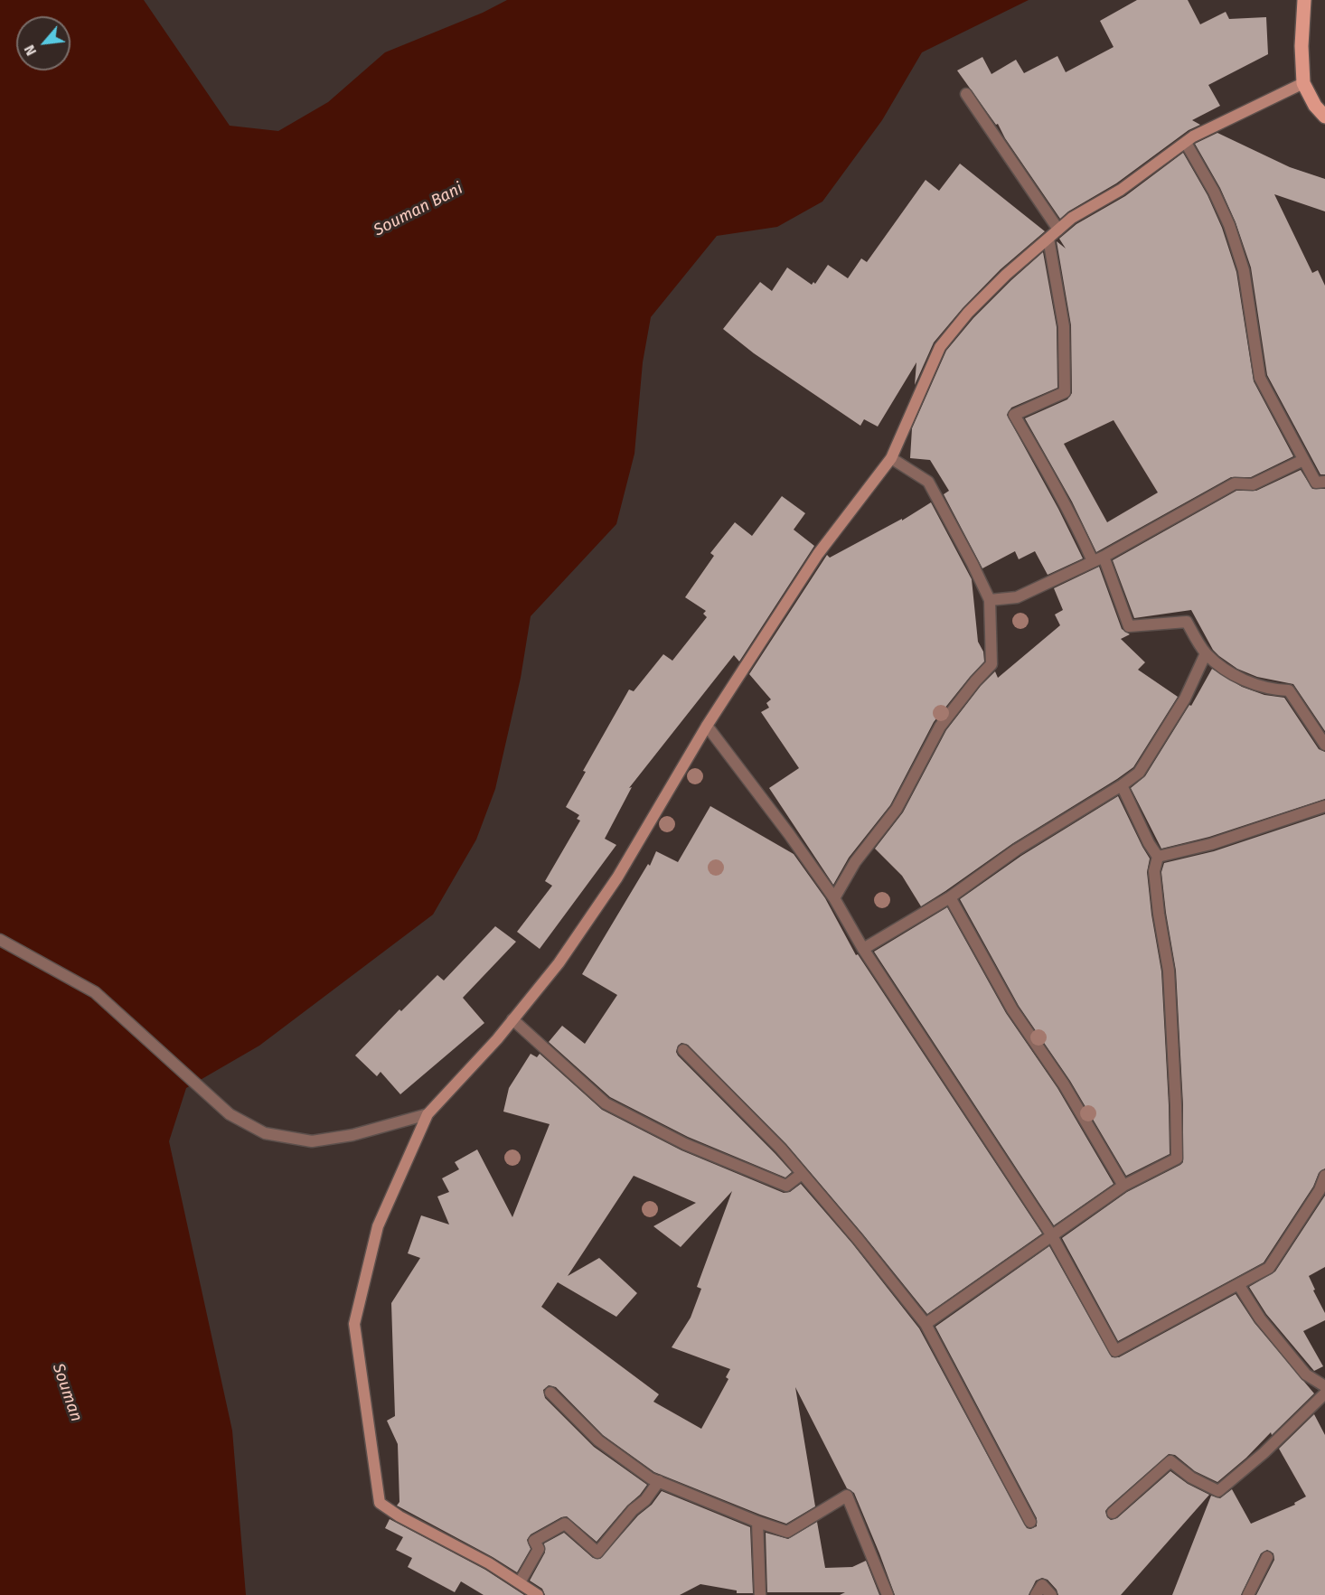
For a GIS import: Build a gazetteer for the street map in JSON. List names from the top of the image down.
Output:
{
  "water": ["Souman Bani", "Souman"],
  "north": "bottom left"
}
